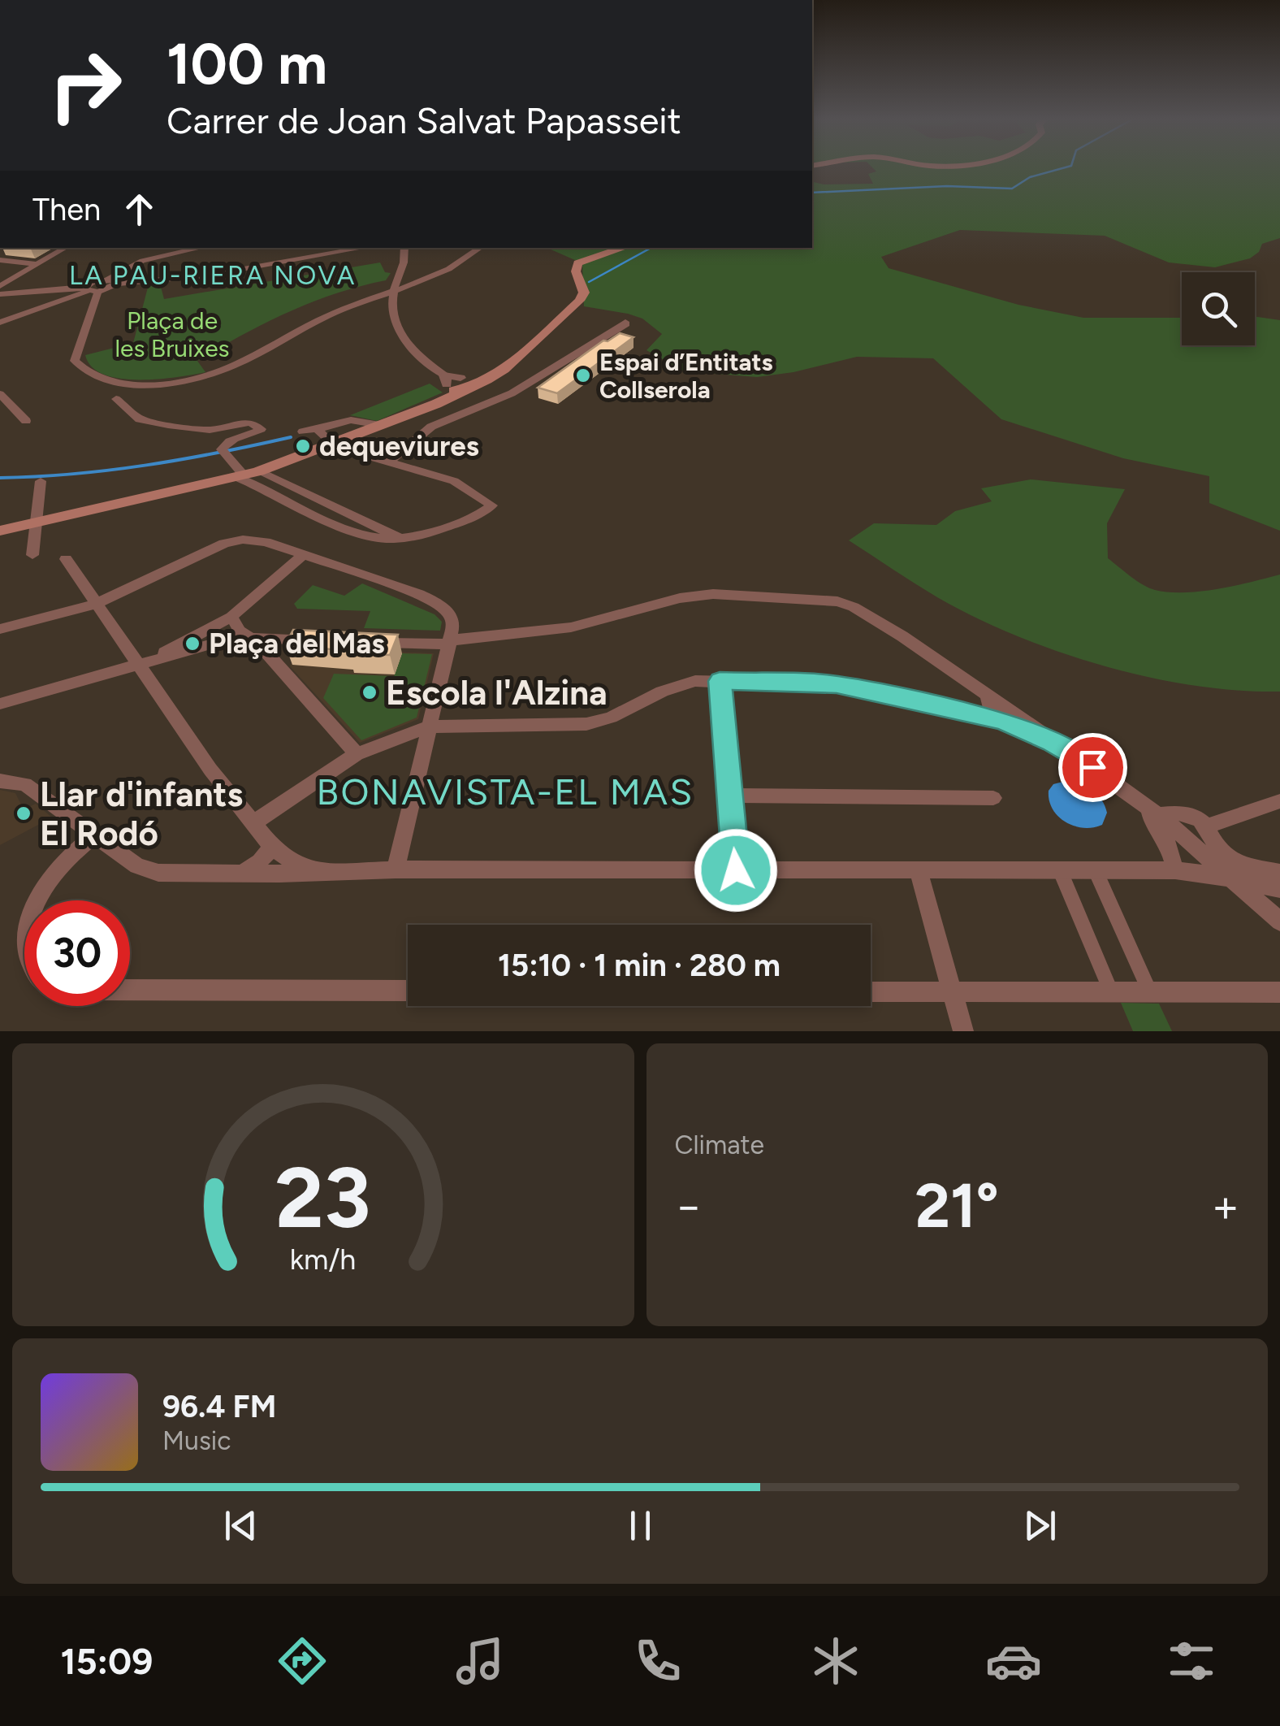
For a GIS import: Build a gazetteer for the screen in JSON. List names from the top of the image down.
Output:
{
  "districts": ["LA PAU-RIERA NOVA", "BONAVISTA-EL MAS"],
  "parks": ["Plaça de les Bruixes"],
  "places": [
    "Espai d’Entitats Collserola",
    "dequeviures",
    "Plaça del Mas",
    "Escola l'Alzina",
    "Llar d'infants El Rodó"
  ],
  "page": {
    "turn": ["100 m", "Carrer de Joan Salvat Papasseit"],
    "then": "Then",
    "limit": "30",
    "trip": "15:10 · 1 min · 280 m",
    "tile": "Climate",
    "heat": ["−", "21°", "+"],
    "song": ["96.4 FM", "Music"],
    "tabs": "15:09",
    "gauge": ["23", "km/h"]
  }
}
